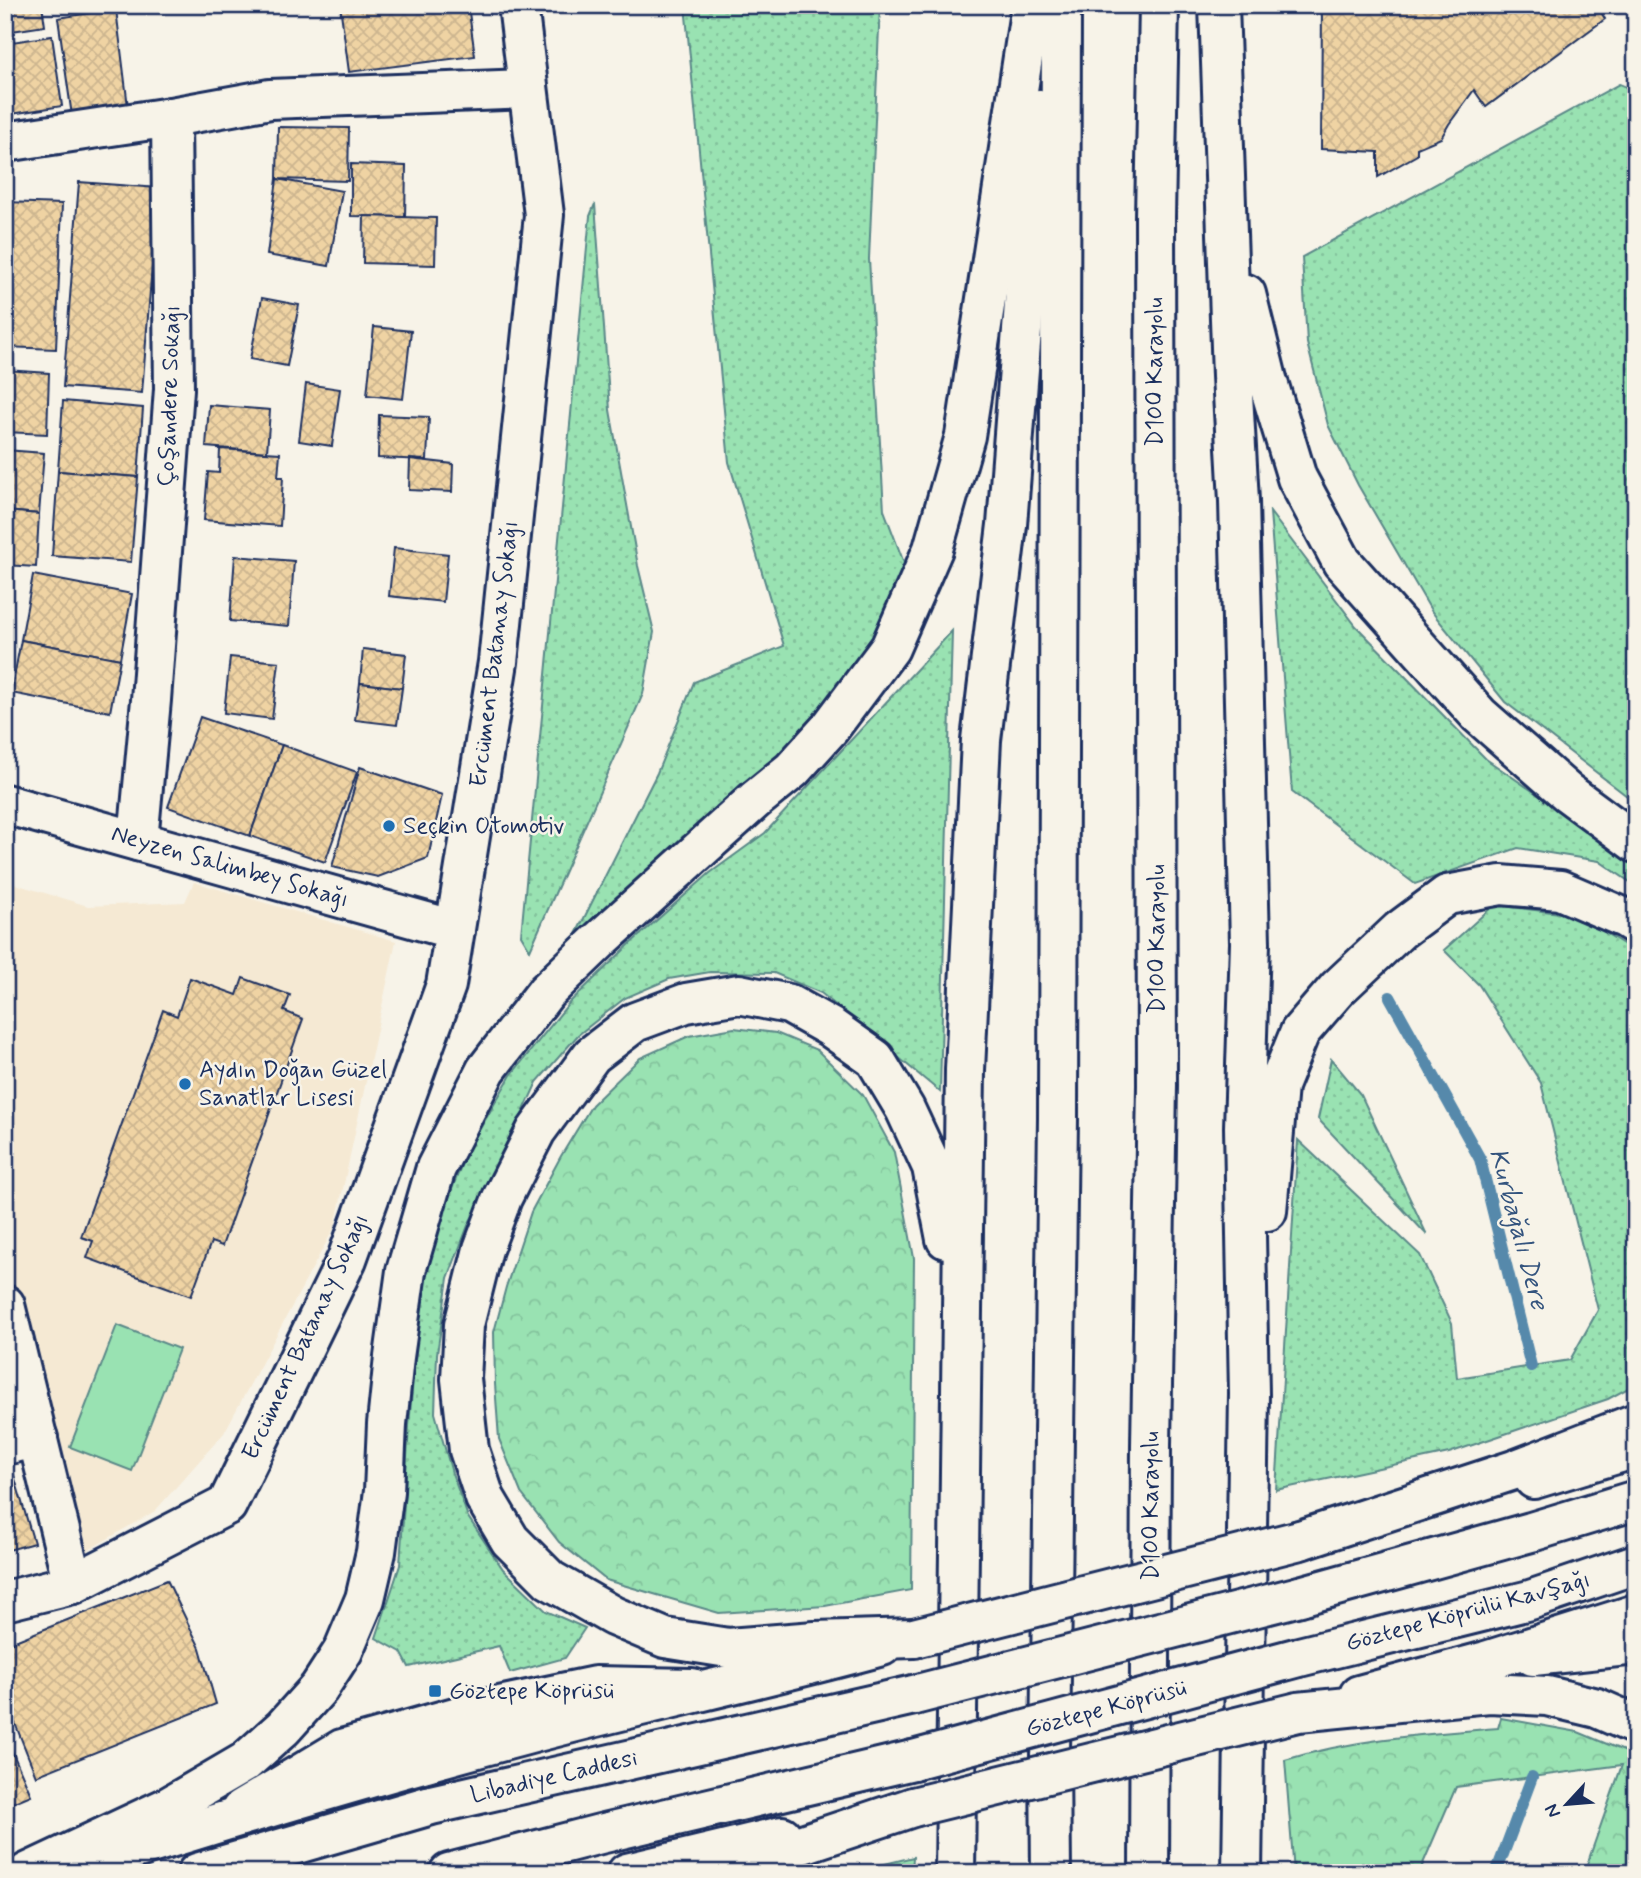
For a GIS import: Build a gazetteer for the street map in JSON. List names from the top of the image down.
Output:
{
  "streets": {
    "main road": [
      "D100 Karayolu",
      "Çoşandere Sokağı",
      "Ercüment Batanay Sokağı",
      "Neyzen Salimbey Sokağı",
      "Göztepe Köprülü Kavşağı",
      "Göztepe Köprüsü",
      "Libadiye Caddesi"
    ]
  },
  "crossings": [
    ["Çoşandere Sokağı", "Neyzen Salimbey Sokağı"],
    ["Ercüment Batanay Sokağı", "Neyzen Salimbey Sokağı"],
    ["Göztepe Köprülü Kavşağı", "Göztepe Köprüsü"]
  ],
  "water": ["Kurbağalı Dere"],
  "places": {
    "other": ["Seçkin Otomotiv", "Aydın Doğan Güzel Sanatlar Lisesi"],
    "transit": ["Göztepe Köprüsü"]
  },
  "north": "bottom left"
}
